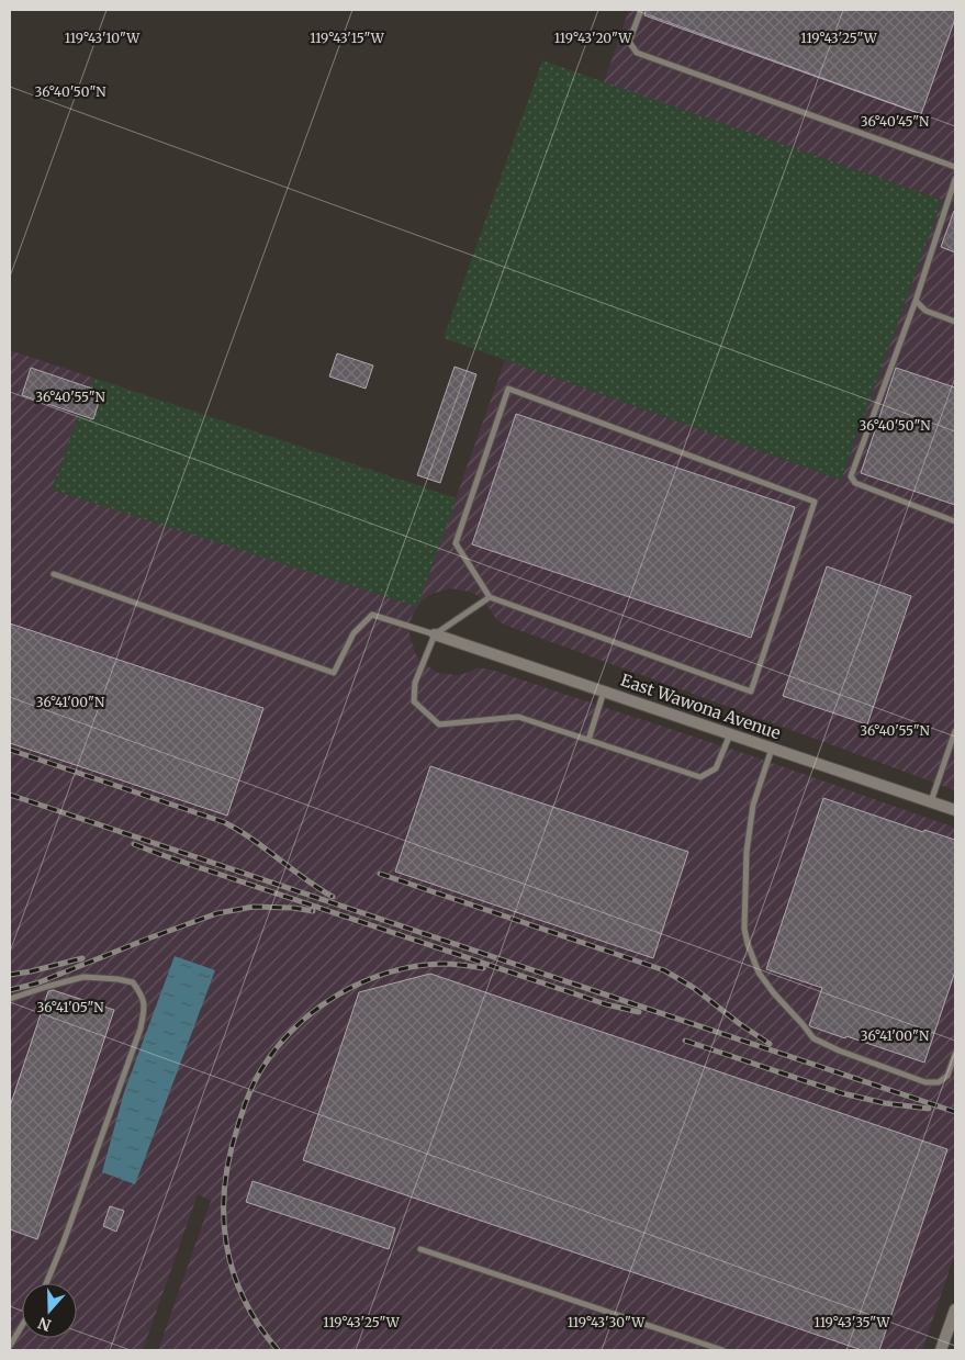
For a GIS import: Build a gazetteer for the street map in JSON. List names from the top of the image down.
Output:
{
  "streets": {
    "street": ["East Wawona Avenue"]
  },
  "north": "bottom",
  "coordinates": [
    "119°43'10\"W",
    "119°43'15\"W",
    "119°43'20\"W",
    "119°43'25\"W",
    "36°40'50\"N",
    "36°40'45\"N",
    "36°40'55\"N",
    "36°41'00\"N",
    "36°41'05\"N",
    "119°43'30\"W",
    "119°43'35\"W"
  ]
}
